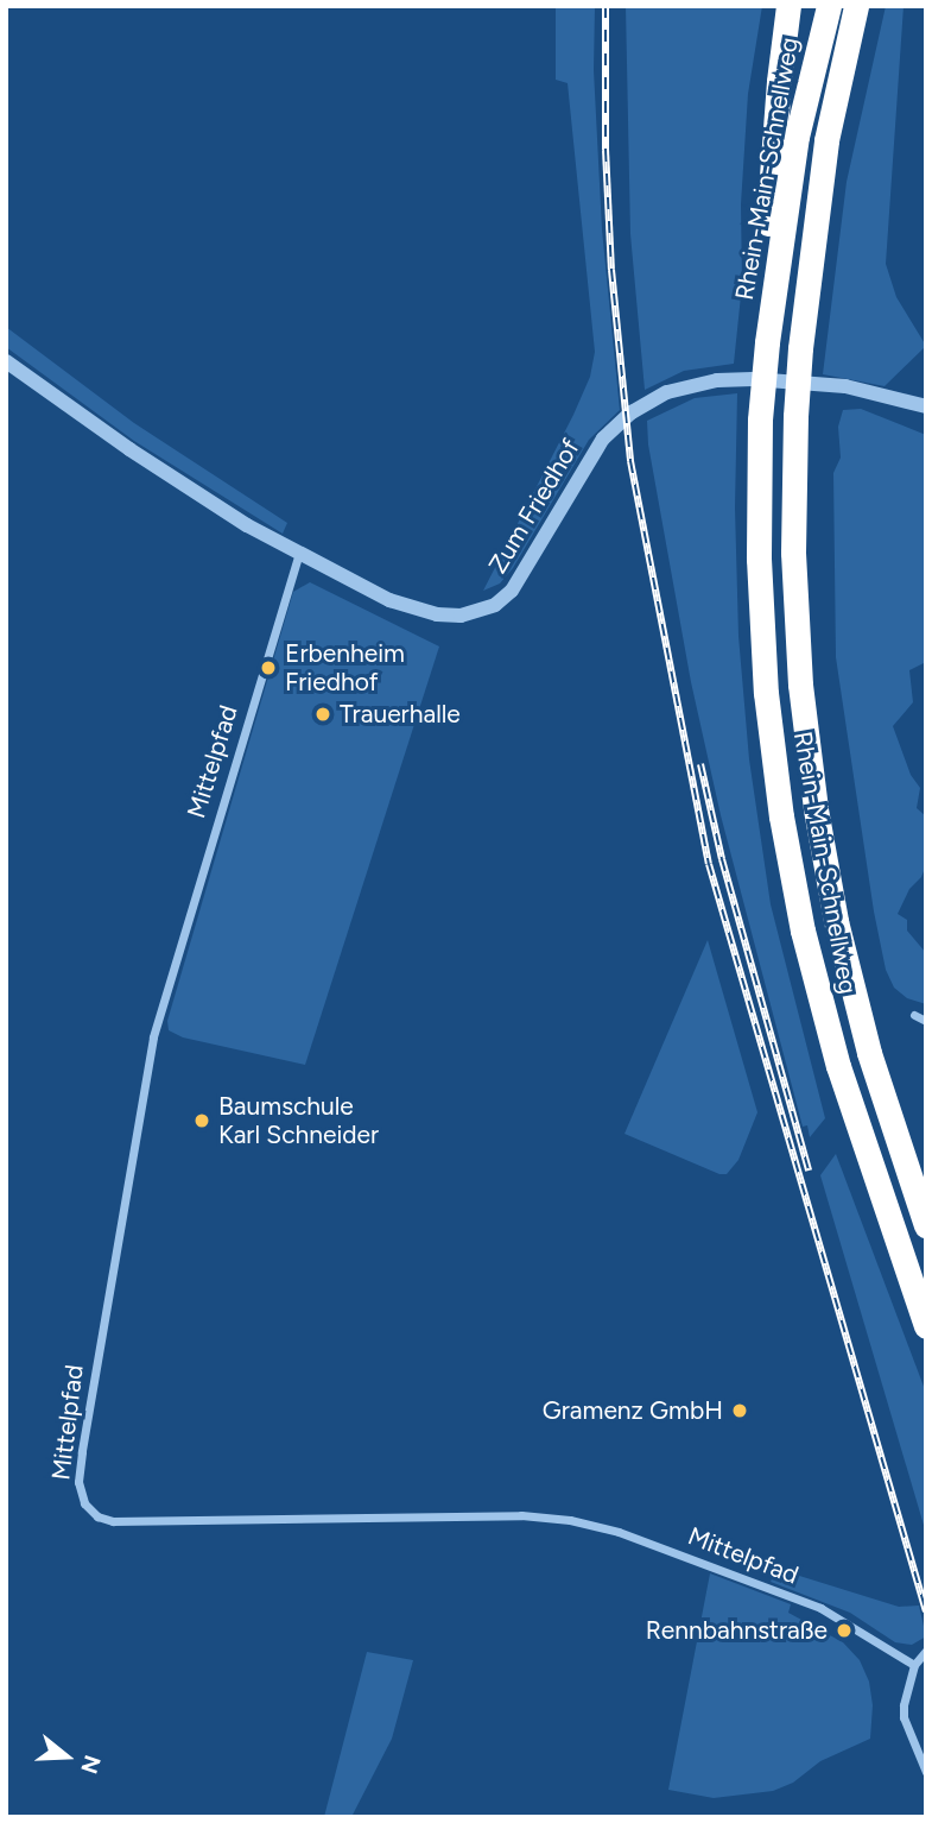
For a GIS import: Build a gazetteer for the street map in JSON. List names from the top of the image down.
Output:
{
  "streets": {
    "highway": ["Rhein-Main-Schnellweg"],
    "street": ["Zum Friedhof", "Mittelpfad"]
  },
  "crossings": [
    ["Zum Friedhof", "Mittelpfad"]
  ],
  "places": [
    "Erbenheim Friedhof",
    "Trauerhalle",
    "Baumschule Karl Schneider",
    "Gramenz GmbH",
    "Rennbahnstraße"
  ],
  "north": "right"
}
